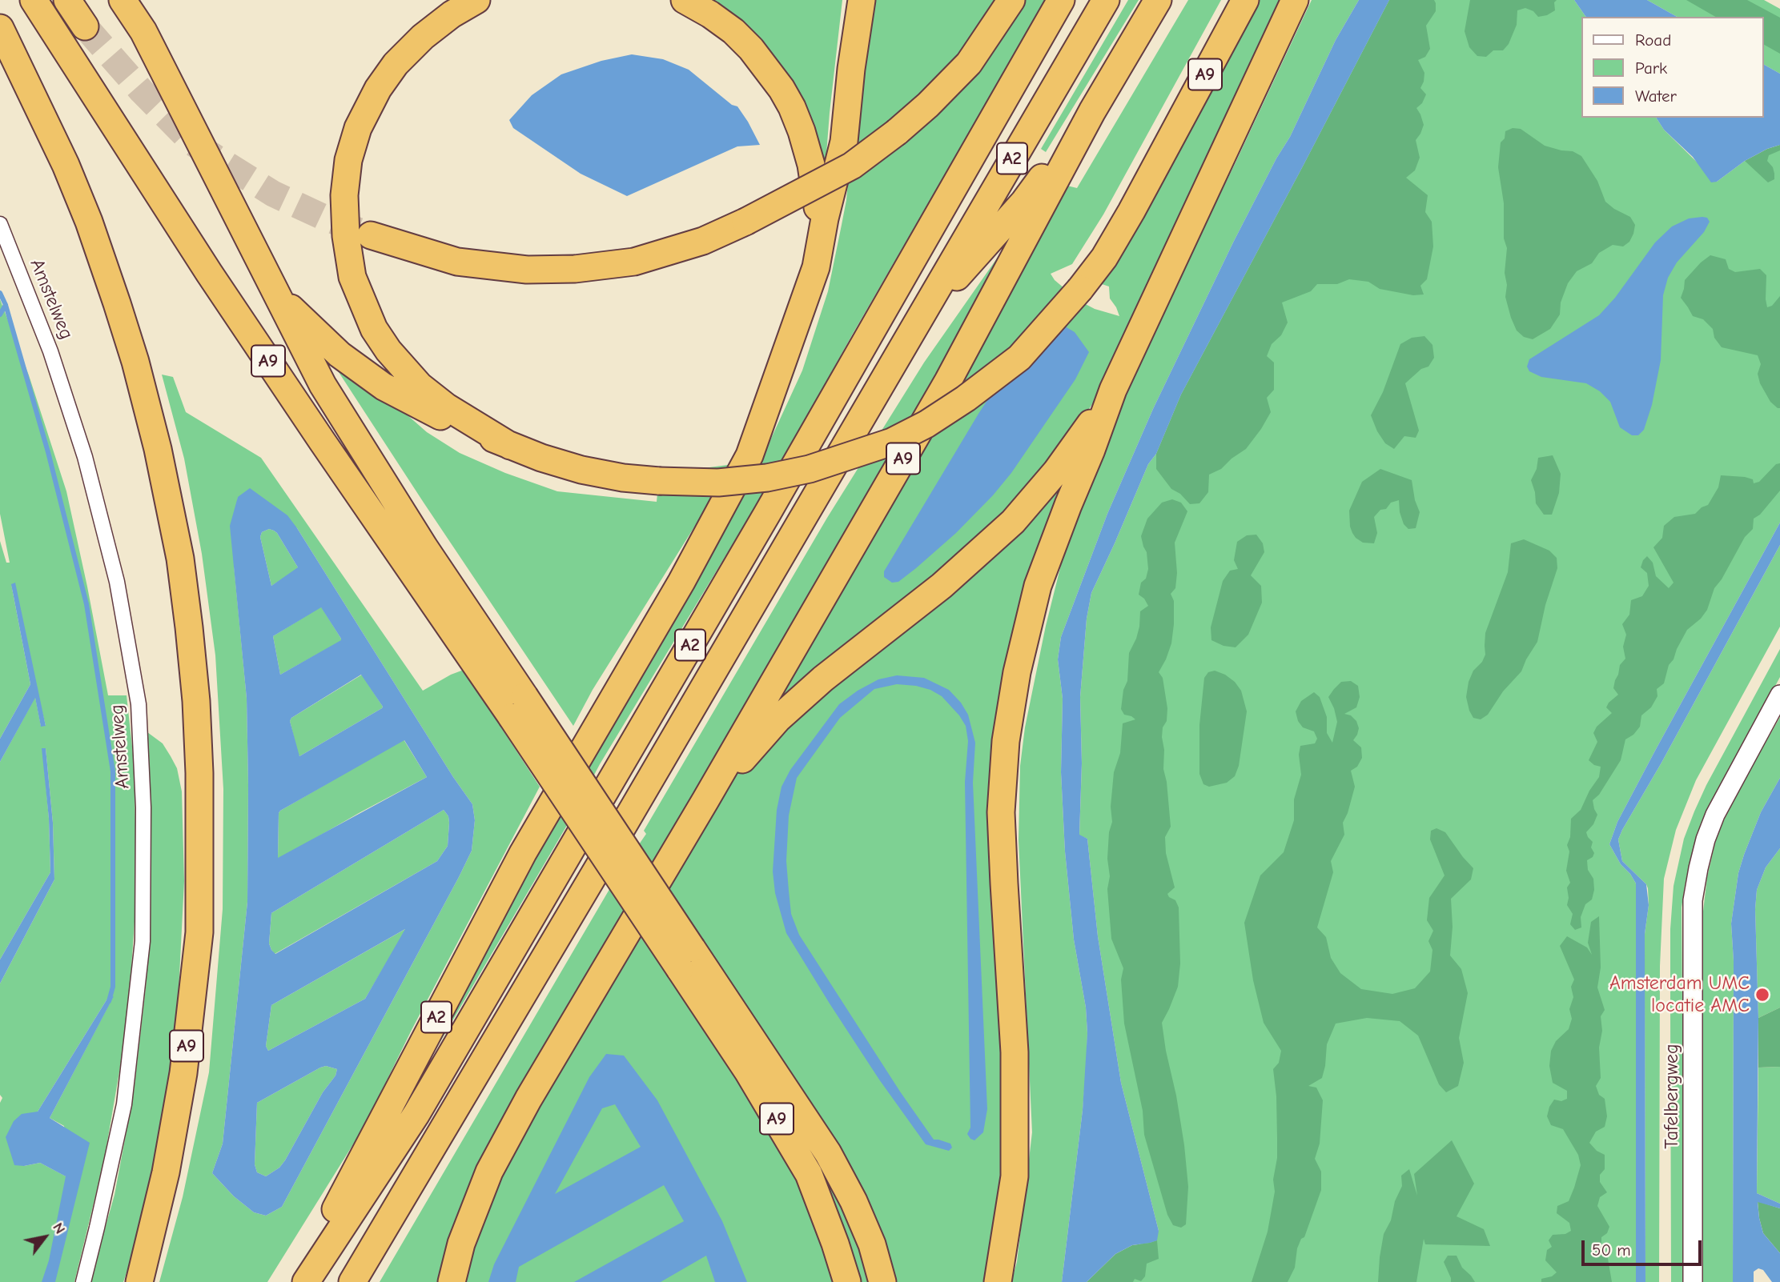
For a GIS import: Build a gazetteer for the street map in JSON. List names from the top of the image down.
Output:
{
  "streets": {
    "highway": ["A9", "A2"],
    "street": ["Amstelweg", "Tafelbergweg"]
  },
  "crossings": [
    ["A9", "A2"]
  ],
  "places": ["Amsterdam UMC locatie AMC"],
  "legend": ["Road", "Park", "Water"],
  "scale_bar": "50 m",
  "north": "top right"
}
